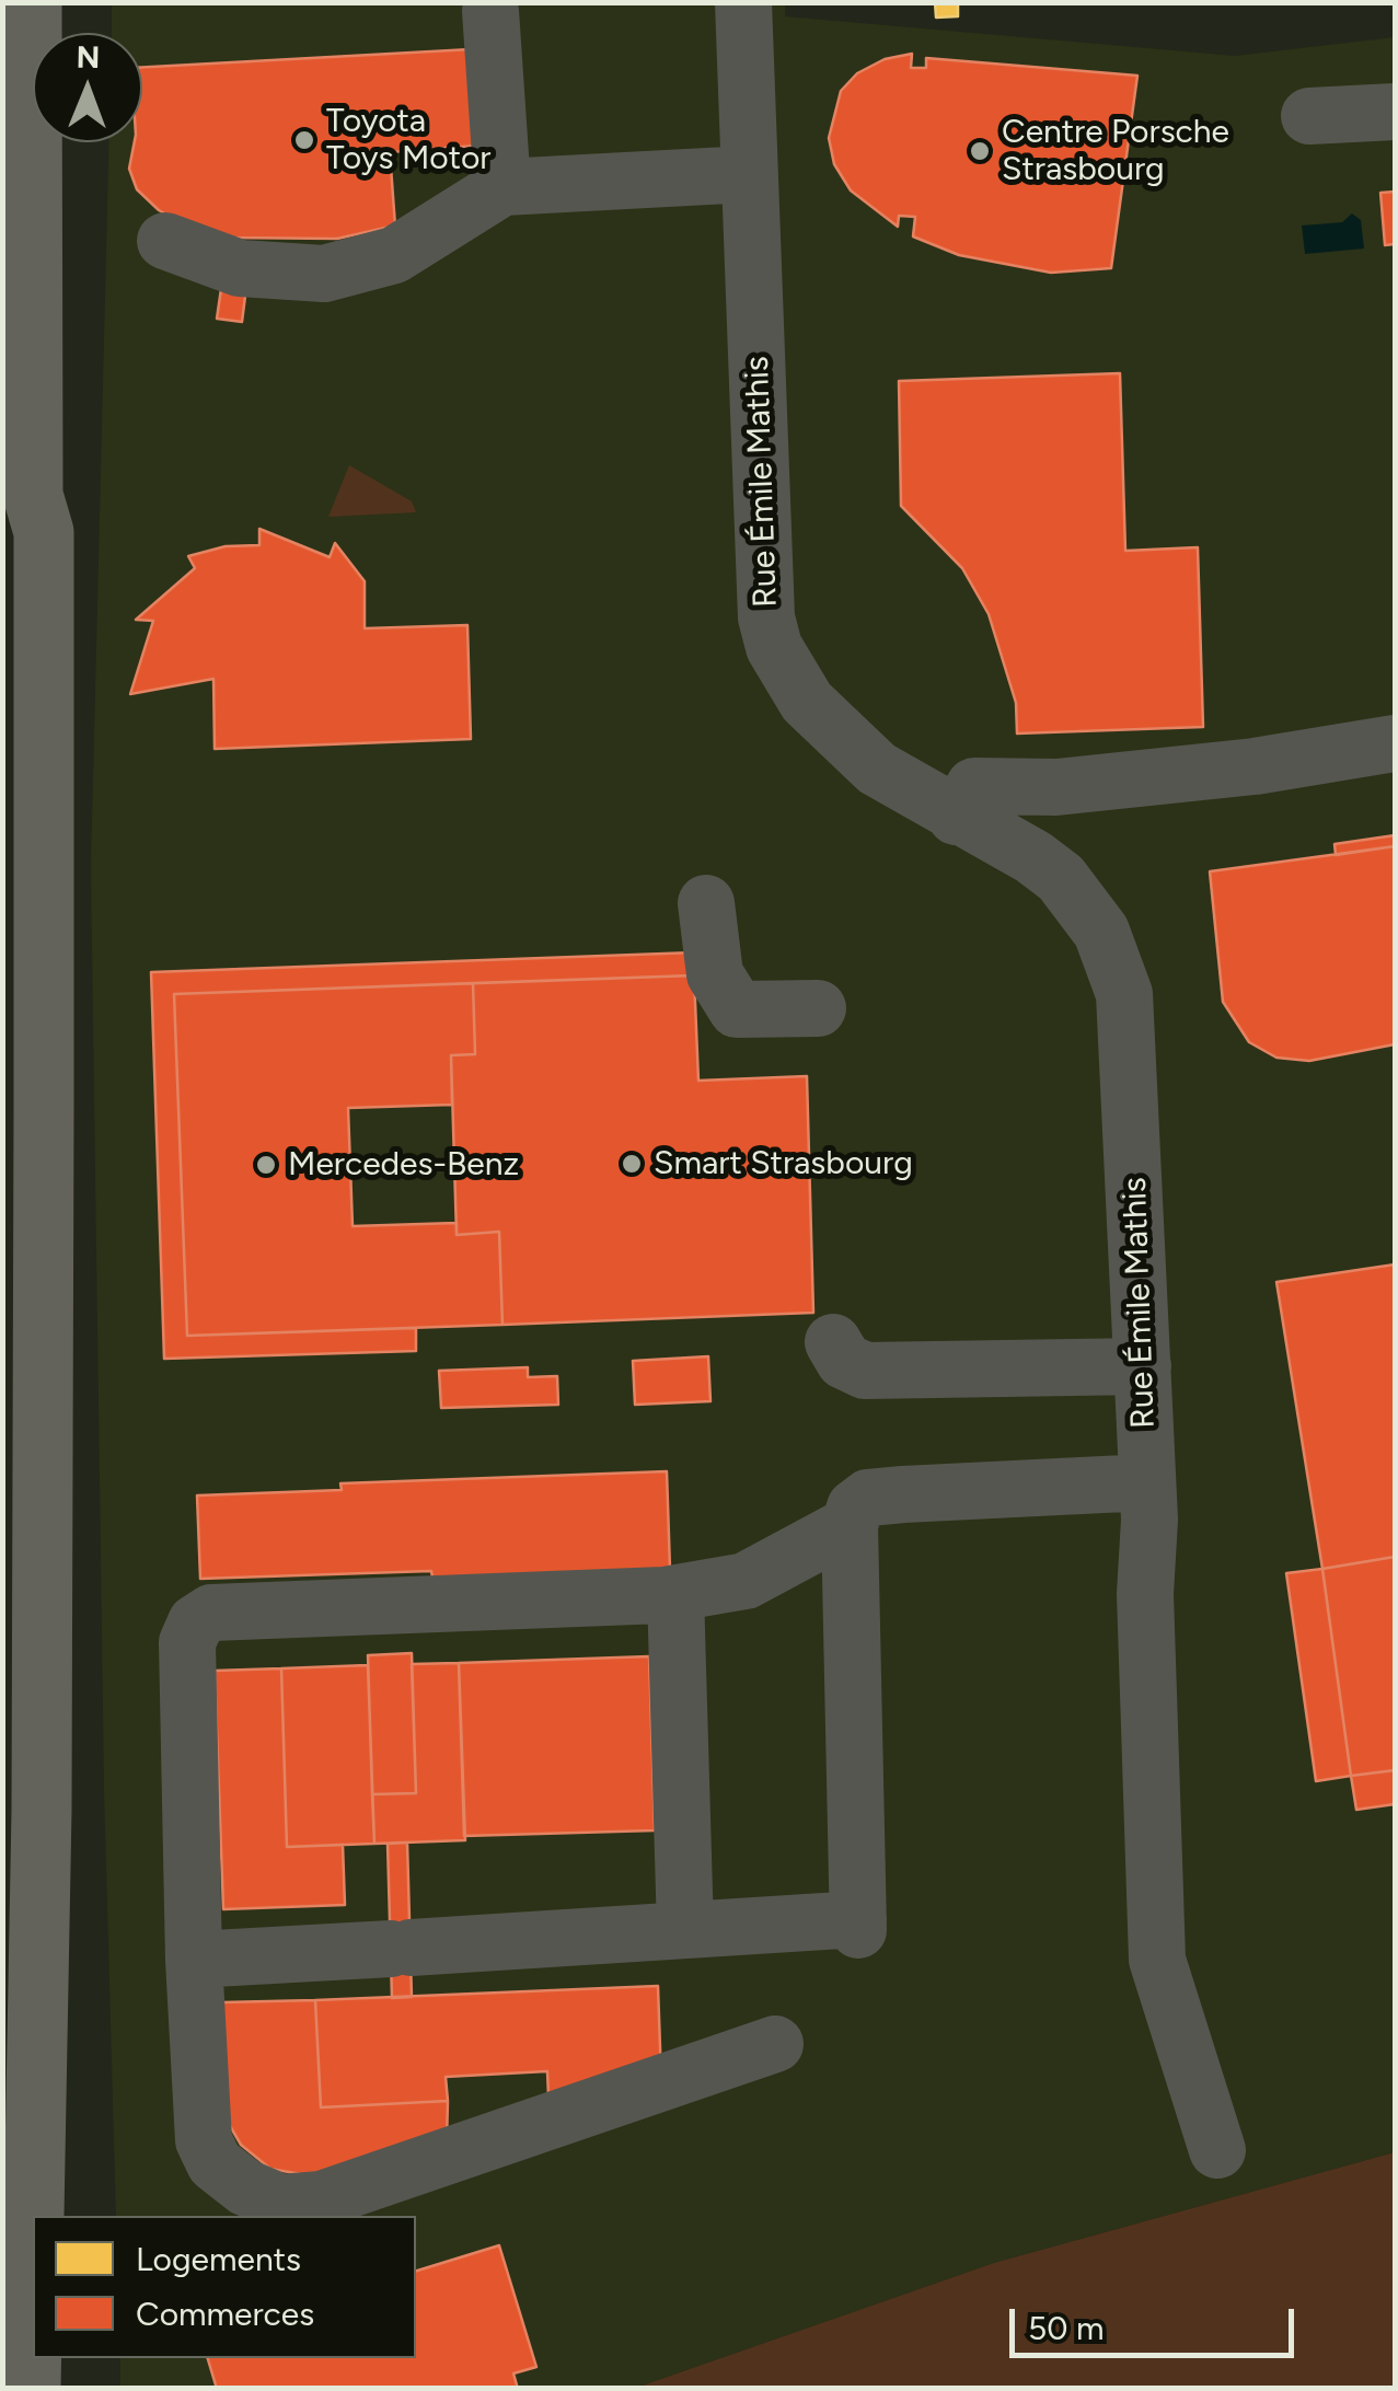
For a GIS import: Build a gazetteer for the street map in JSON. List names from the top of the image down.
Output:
{
  "streets": {
    "street": ["Rue Émile Mathis"]
  },
  "places": [
    "Toyota Toys Motor",
    "Centre Porsche Strasbourg",
    "Smart Strasbourg",
    "Mercedes-Benz"
  ],
  "legend": ["Logements", "Commerces"],
  "scale_bar": "50 m",
  "north": "top"
}
